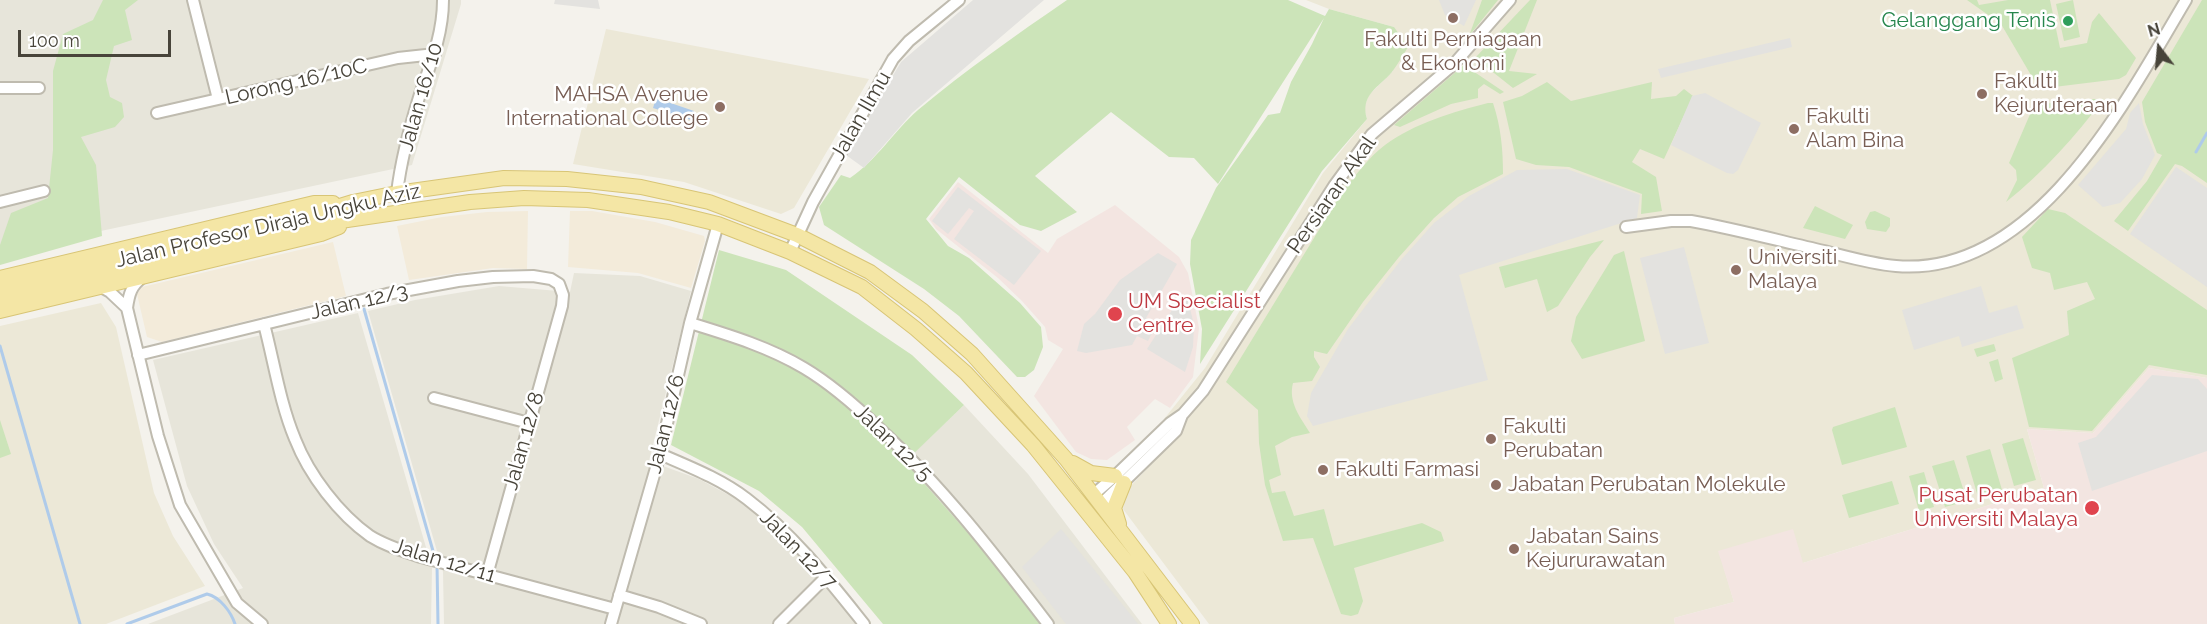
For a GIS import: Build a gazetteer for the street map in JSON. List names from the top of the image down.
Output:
{
  "streets": {
    "main road": ["Jalan Profesor Diraja Ungku Aziz"],
    "street": [
      "Lorong 16/10C",
      "Jalan 16/10",
      "Jalan Ilmu",
      "Persiaran Akal",
      "Jalan 12/3",
      "Jalan 12/6",
      "Jalan 12/8",
      "Jalan 12/5",
      "Jalan 12/7",
      "Jalan 12/11"
    ]
  },
  "crossings": [
    ["Lorong 16/10C", "Jalan 16/10"],
    ["Jalan 16/10", "Jalan Profesor Diraja Ungku Aziz"],
    ["Jalan Ilmu", "Jalan Profesor Diraja Ungku Aziz"],
    ["Persiaran Akal", "Jalan Profesor Diraja Ungku Aziz"],
    ["Jalan Profesor Diraja Ungku Aziz", "Jalan 12/6"],
    ["Jalan 12/3", "Jalan 12/8"],
    ["Jalan 12/3", "Jalan 12/11"],
    ["Jalan 12/6", "Jalan 12/5"],
    ["Jalan 12/6", "Jalan 12/7"],
    ["Jalan 12/6", "Jalan 12/11"],
    ["Jalan 12/8", "Jalan 12/11"]
  ],
  "places": [
    "Fakulti Perniagaan & Ekonomi",
    "Gelanggang Tenis",
    "Fakulti Kejuruteraan",
    "MAHSA Avenue International College",
    "Fakulti Alam Bina",
    "Universiti Malaya",
    "UM Specialist Centre",
    "Fakulti Perubatan",
    "Fakulti Farmasi",
    "Jabatan Perubatan Molekule",
    "Pusat Perubatan Universiti Malaya",
    "Jabatan Sains Kejururawatan"
  ],
  "scale_bar": "100 m",
  "north": "top"
}
